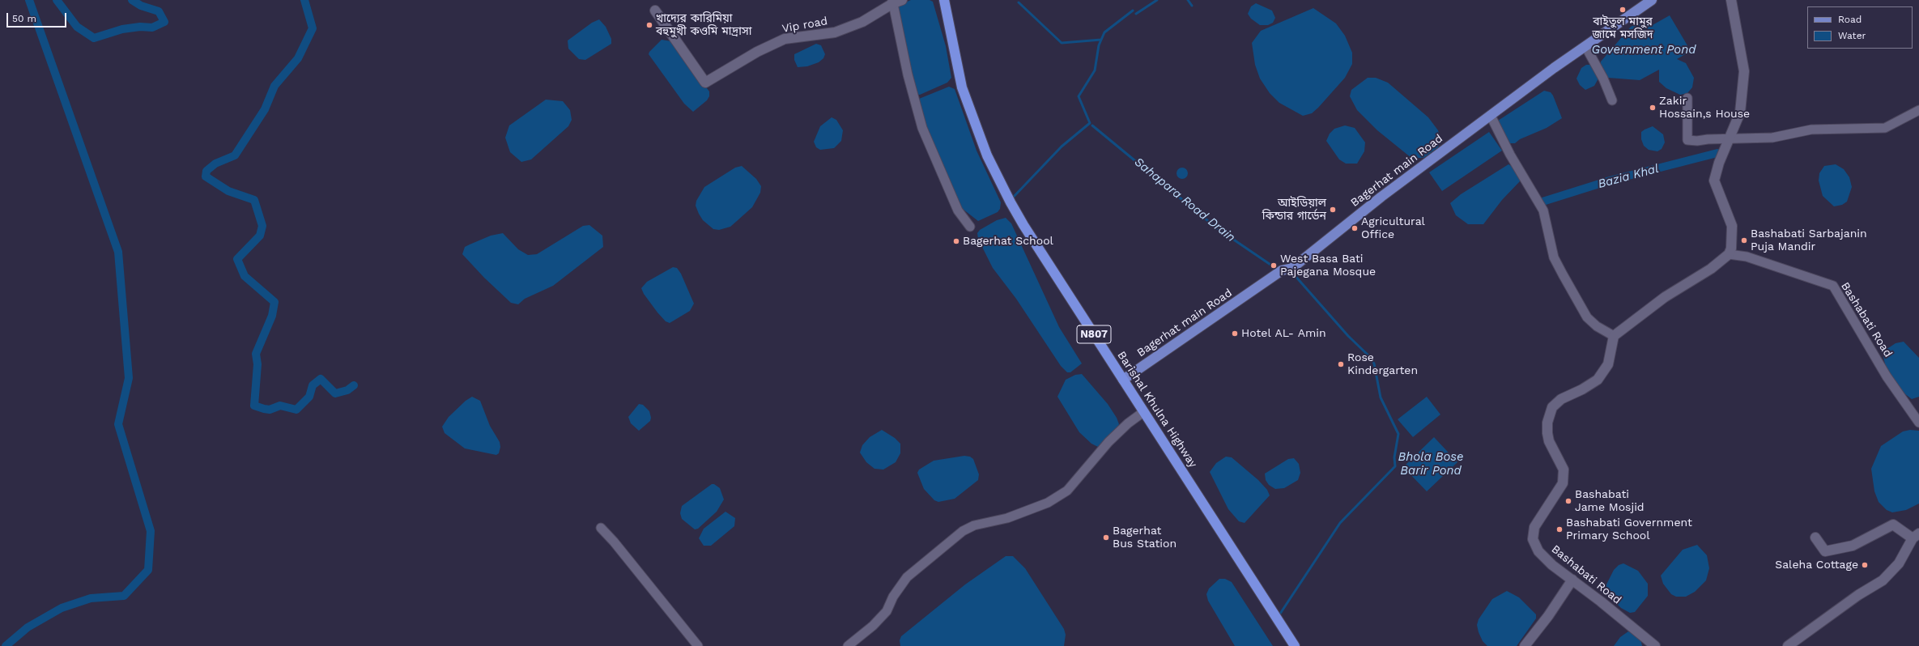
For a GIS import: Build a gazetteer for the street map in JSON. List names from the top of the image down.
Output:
{
  "streets": {
    "highway": ["N807", "Barishal Khulna Highway"],
    "main road": ["Bagerhat main Road"],
    "street": ["Vip road", "Bashabati Road"]
  },
  "crossings": [
    ["Bagerhat main Road", "Barishal Khulna Highway"]
  ],
  "water": [
    "Government Pond",
    "Bazia Khal",
    "Sahapara Road Drain",
    "Bhola Bose Barir Pond"
  ],
  "places": [
    "বাইতুল মামুর জামে মসজিদ",
    "খাদ্যের কারিমিয়া বহুমুখী কওমি মাদ্রাসা",
    "Zakir Hossain,s House",
    "আইডিয়াল কিন্ডার গার্ডেন",
    "Agricultural Office",
    "Bashabati Sarbajanin Puja Mandir",
    "Bagerhat School",
    "West Basa Bati Pajegana Mosque",
    "Hotel AL- Amin",
    "Rose Kindergarten",
    "Bashabati Jame Mosjid",
    "Bashabati Government Primary School",
    "Bagerhat Bus Station",
    "Saleha Cottage"
  ],
  "legend": ["Road", "Water"],
  "scale_bar": "50 m"
}
